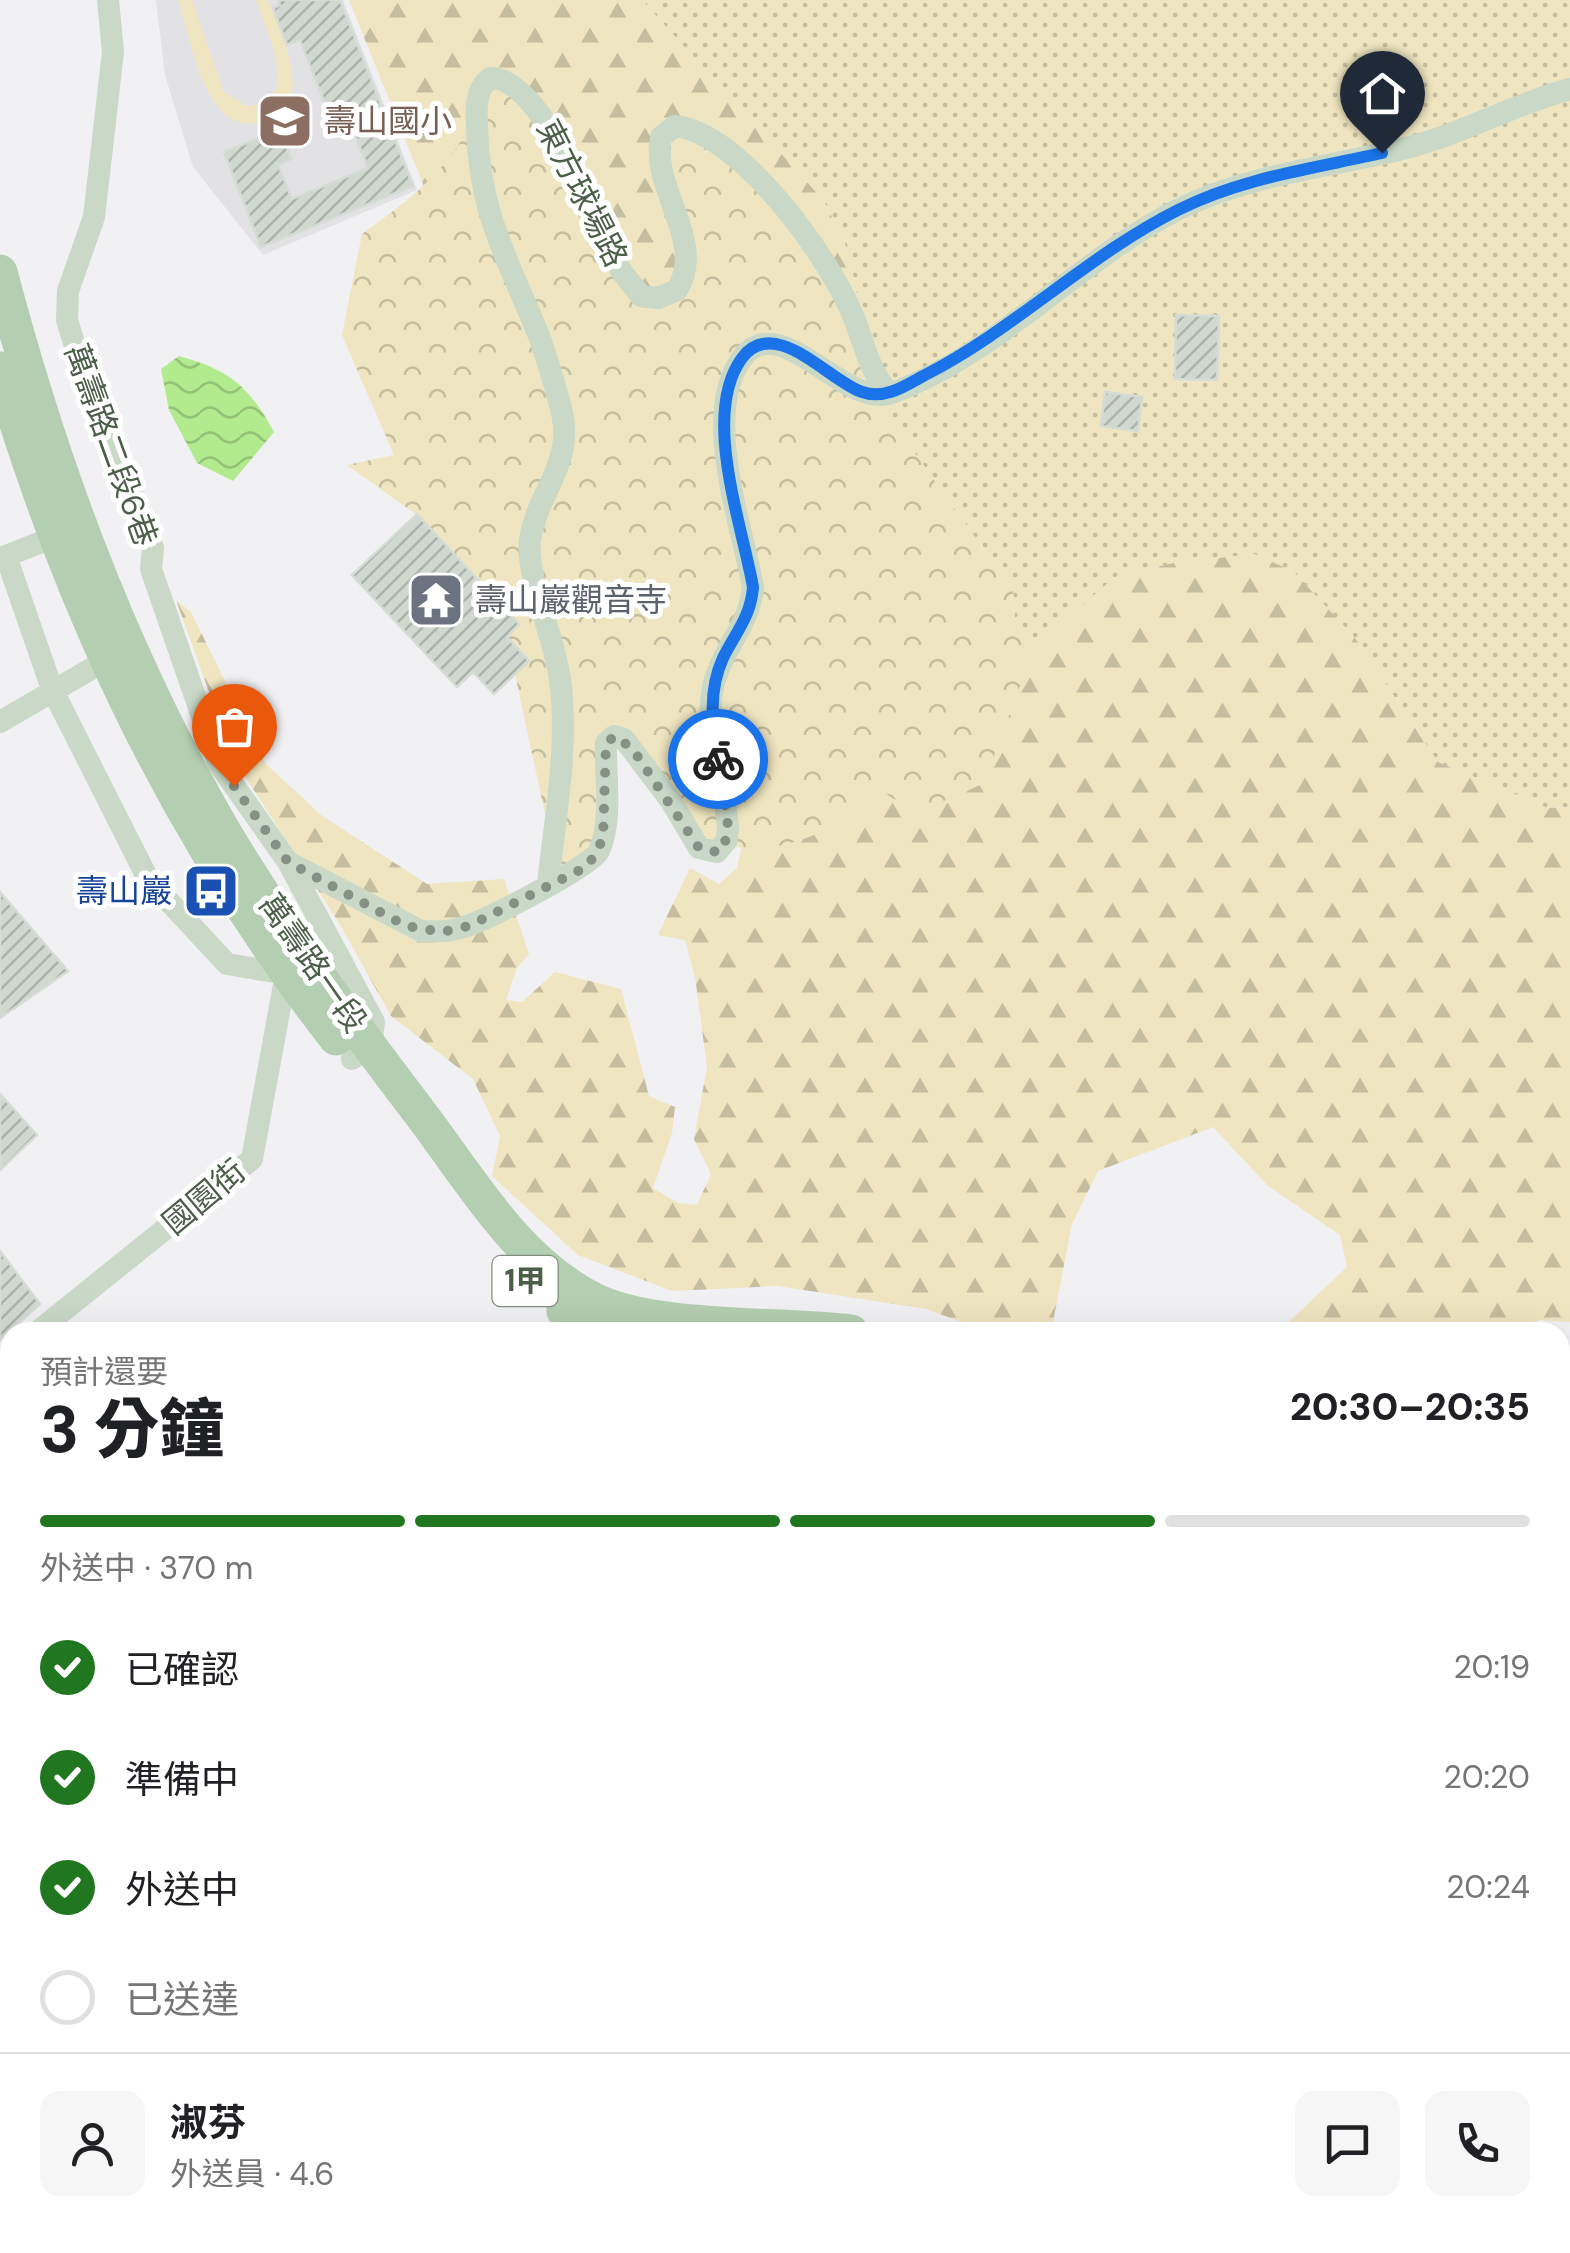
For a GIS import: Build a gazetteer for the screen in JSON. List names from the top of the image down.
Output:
{
  "streets": {
    "main road": ["萬壽路一段", "1甲"],
    "street": ["東方球場路", "萬壽路二段6巷", "國園街"]
  },
  "crossings": [
    ["萬壽路一段", "國園街"]
  ],
  "places": {
    "school or university": ["壽山國小"],
    "temple": ["壽山巖觀音寺"],
    "bus stop": ["壽山巖"]
  },
  "page": {
    "heading": ["3 分鐘", "預計還要", "20:30–20:35"],
    "panel": ["淑芬", "外送員 · 4.6"],
    "bar": "外送中 · 370 m",
    "list": [
      ["已確認", "20:19"],
      ["準備中", "20:20"],
      ["外送中", "20:24"],
      "已送達"
    ]
  }
}
